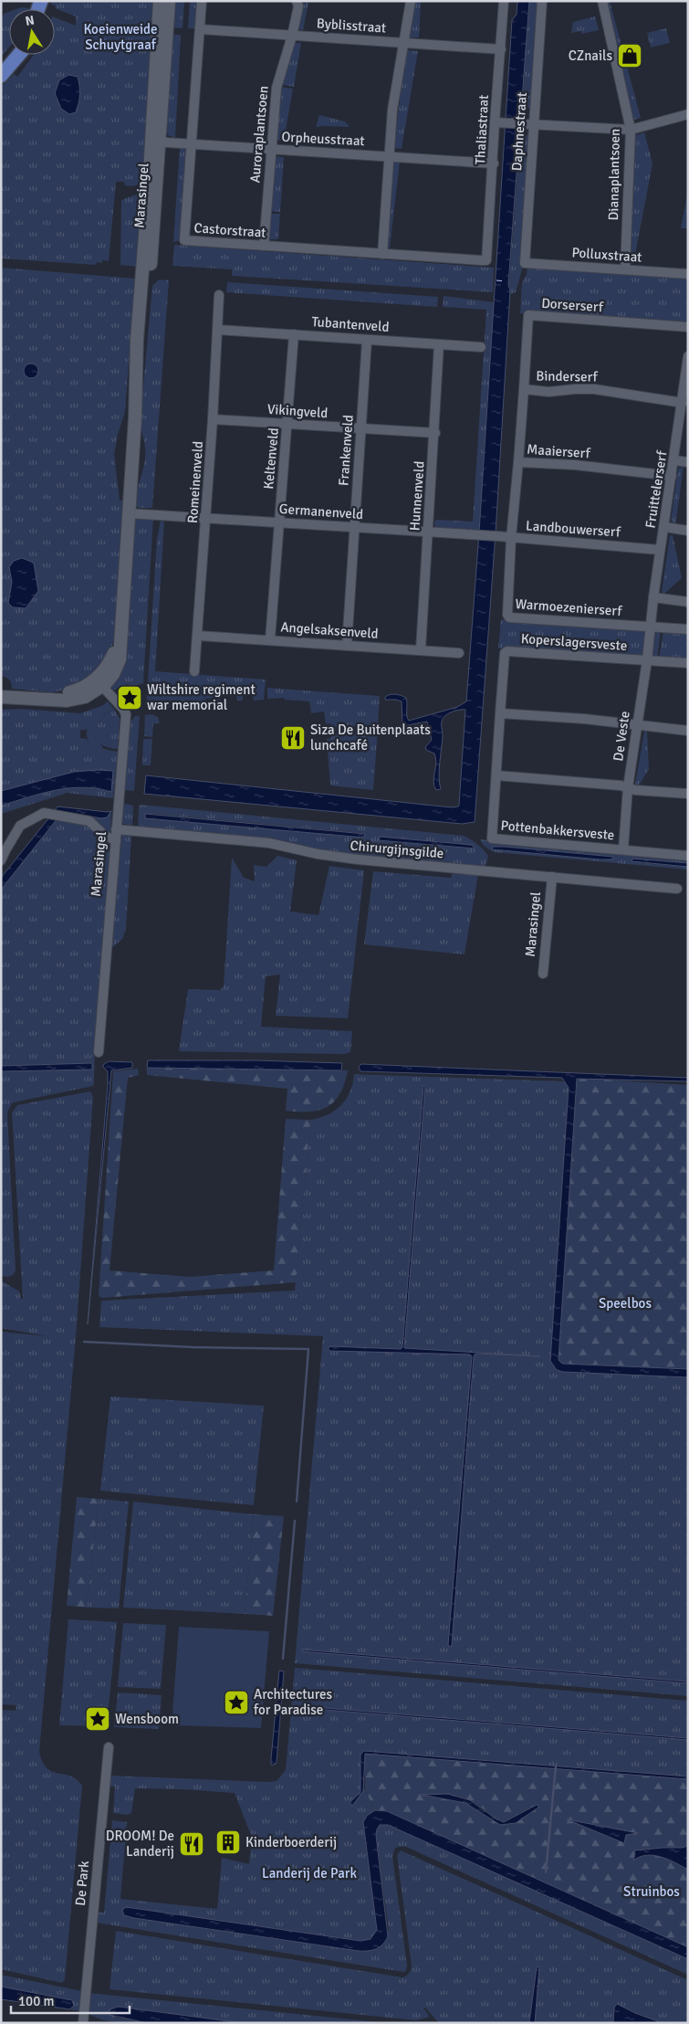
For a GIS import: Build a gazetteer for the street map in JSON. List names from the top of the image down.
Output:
{
  "streets": {
    "street": [
      "Byblisstraat",
      "Thaliastraat",
      "Daphnestraat",
      "Auroraplantsoen",
      "Orpheusstraat",
      "Dianaplantsoen",
      "Marasingel",
      "Castorstraat",
      "Polluxstraat",
      "Dorserserf",
      "Tubantenveld",
      "Binderserf",
      "Vikingveld",
      "Frankenveld",
      "Maaierserf",
      "Keltenveld",
      "Romeinenveld",
      "Fruittelerserf",
      "Hunnenveld",
      "Germanenveld",
      "Landbouwerserf",
      "Warmoezenierserf",
      "Angelsaksenveld",
      "Koperslagersveste",
      "De Veste",
      "Pottenbakkersveste",
      "Chirurgijnsgilde",
      "De Park"
    ]
  },
  "crossings": [
    ["Byblisstraat", "Thaliastraat"],
    ["Byblisstraat", "Auroraplantsoen"],
    ["Byblisstraat", "Castorstraat"],
    ["Thaliastraat", "Orpheusstraat"],
    ["Thaliastraat", "Castorstraat"],
    ["Daphnestraat", "Polluxstraat"],
    ["Auroraplantsoen", "Orpheusstraat"],
    ["Auroraplantsoen", "Castorstraat"],
    ["Orpheusstraat", "Marasingel"],
    ["Orpheusstraat", "Castorstraat"],
    ["Dianaplantsoen", "Polluxstraat"],
    ["Marasingel", "Germanenveld"],
    ["Marasingel", "Chirurgijnsgilde"],
    ["Dorserserf", "Binderserf"],
    ["Tubantenveld", "Frankenveld"],
    ["Tubantenveld", "Keltenveld"],
    ["Tubantenveld", "Romeinenveld"],
    ["Tubantenveld", "Hunnenveld"],
    ["Binderserf", "Maaierserf"],
    ["Binderserf", "Fruittelerserf"],
    ["Vikingveld", "Frankenveld"],
    ["Vikingveld", "Keltenveld"],
    ["Vikingveld", "Romeinenveld"],
    ["Vikingveld", "Hunnenveld"],
    ["Frankenveld", "Germanenveld"],
    ["Frankenveld", "Angelsaksenveld"],
    ["Maaierserf", "Fruittelerserf"],
    ["Maaierserf", "Germanenveld"],
    ["Maaierserf", "Landbouwerserf"],
    ["Maaierserf", "Warmoezenierserf"],
    ["Keltenveld", "Germanenveld"],
    ["Keltenveld", "Angelsaksenveld"],
    ["Romeinenveld", "Germanenveld"],
    ["Romeinenveld", "Angelsaksenveld"],
    ["Fruittelerserf", "Landbouwerserf"],
    ["Fruittelerserf", "Warmoezenierserf"],
    ["Fruittelerserf", "De Veste"],
    ["Hunnenveld", "Germanenveld"],
    ["Hunnenveld", "Angelsaksenveld"],
    ["Germanenveld", "Landbouwerserf"],
    ["Germanenveld", "Warmoezenierserf"],
    ["Landbouwerserf", "Warmoezenierserf"],
    ["Warmoezenierserf", "De Veste"],
    ["Koperslagersveste", "De Veste"],
    ["De Veste", "Pottenbakkersveste"]
  ],
  "parks": [
    "Koeienweide Schuytgraaf",
    "Speelbos",
    "Landerij de Park",
    "Struinbos"
  ],
  "places": {
    "shop": ["CZnails"],
    "place": ["Wiltshire regiment war memorial", "Architectures for Paradise", "Wensboom"],
    "restaurant": ["Siza De Buitenplaats lunchcafé", "DROOM! De Landerij"],
    "building": ["Kinderboerderij"]
  },
  "scale_bar": "100 m",
  "north": "top"
}
